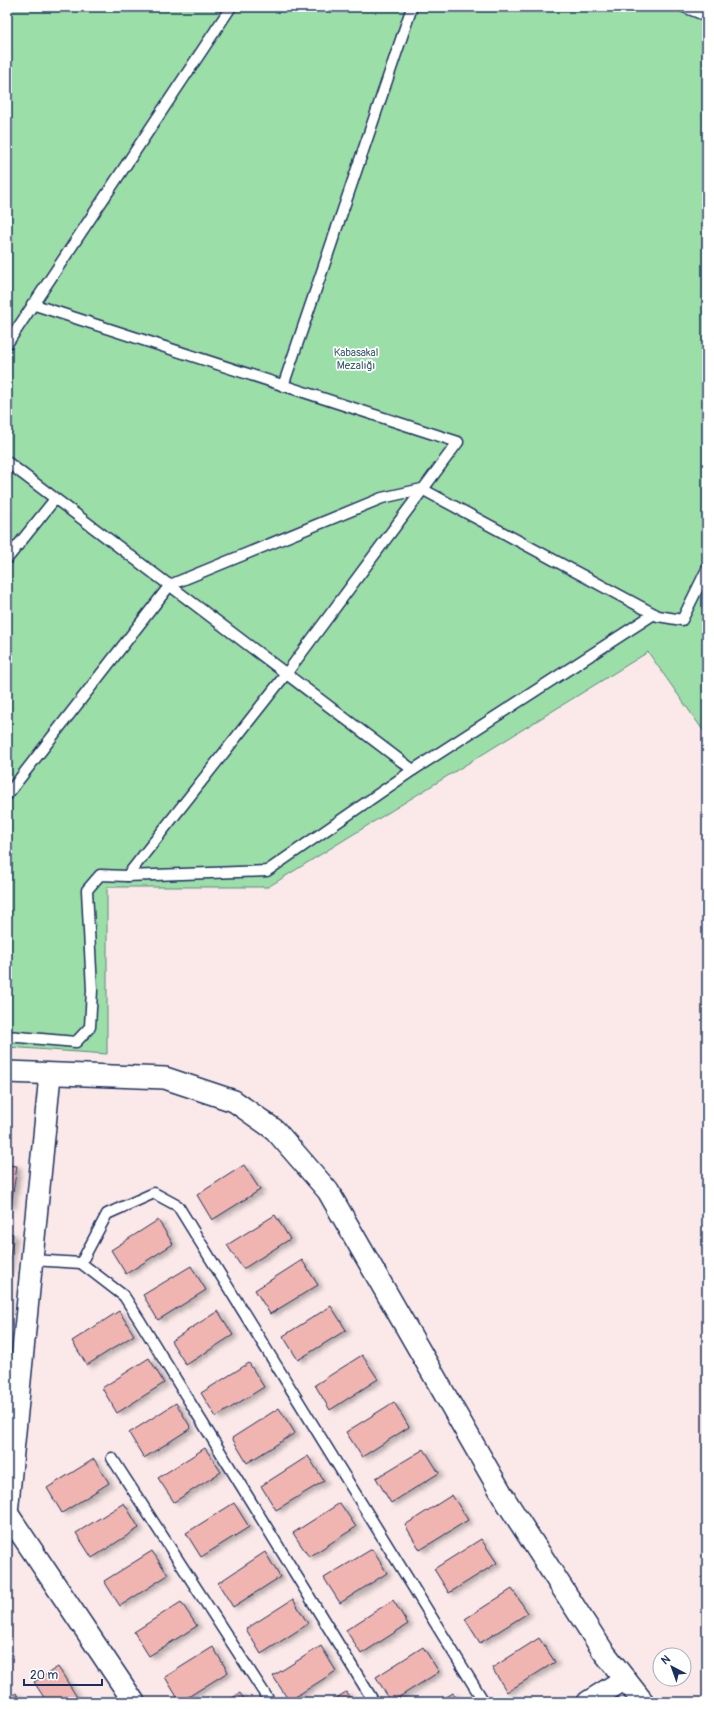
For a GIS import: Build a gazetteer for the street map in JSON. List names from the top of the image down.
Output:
{
  "parks": ["Kabasakal Mezalığı"],
  "scale_bar": "20 m",
  "north": "top left"
}
